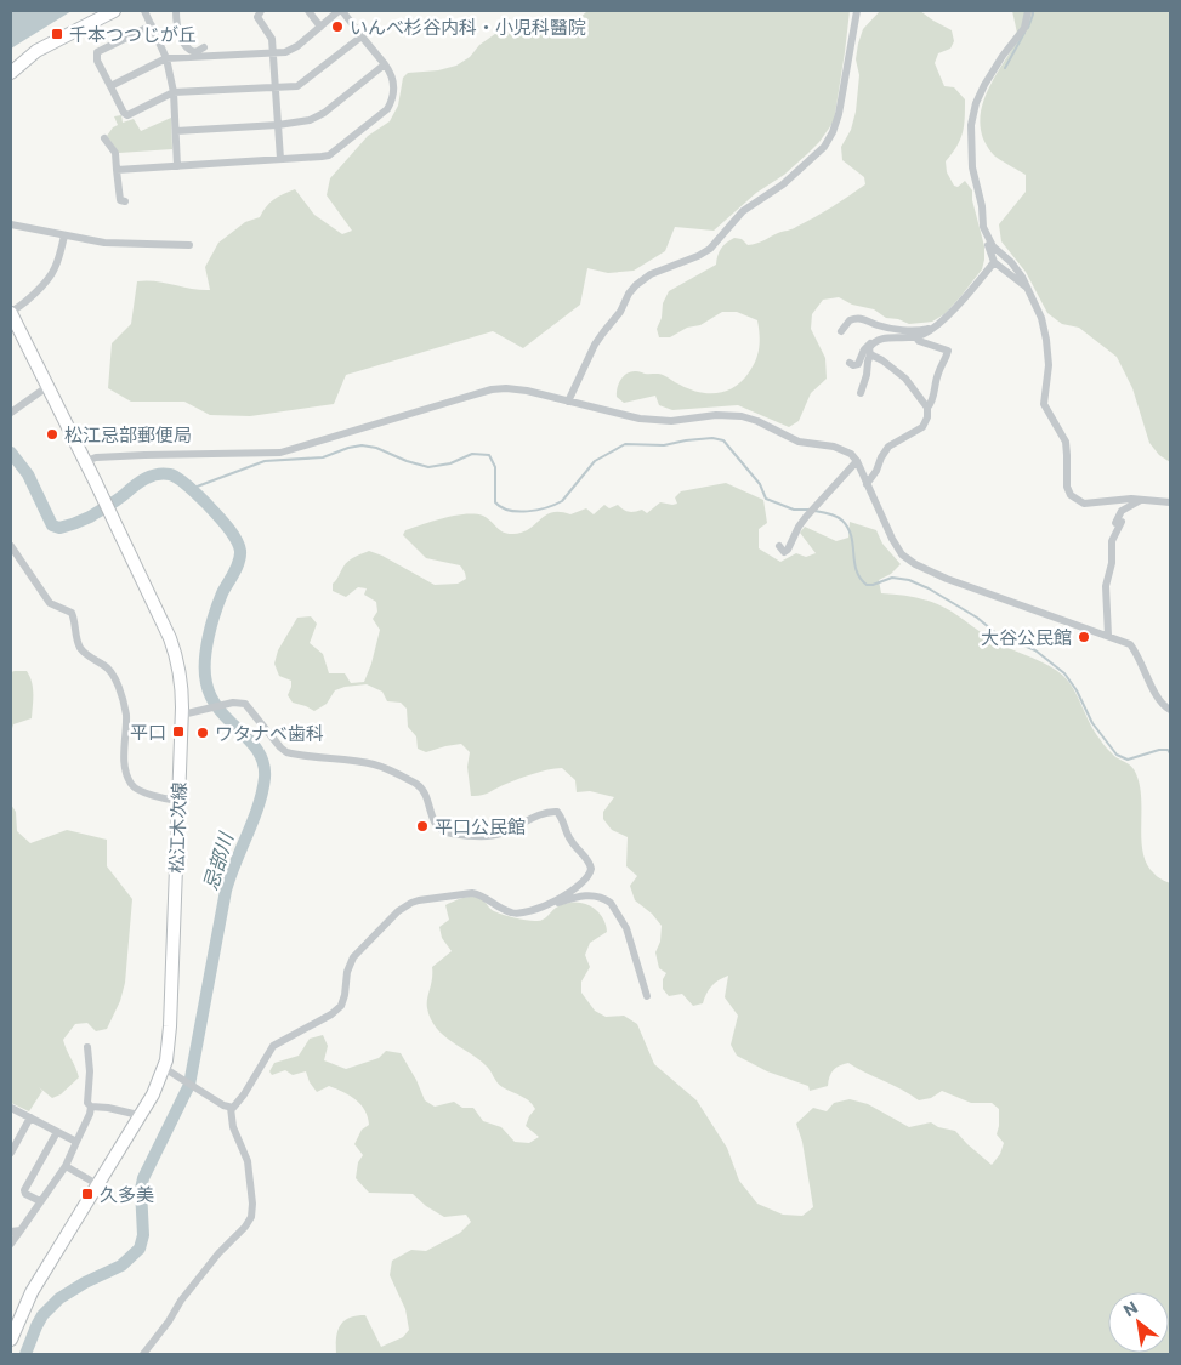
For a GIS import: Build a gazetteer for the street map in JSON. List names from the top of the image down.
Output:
{
  "streets": {
    "main road": ["松江木次線"]
  },
  "water": ["忌部川"],
  "places": {
    "other": [
      "いんべ杉谷内科・小児科醫院",
      "松江忌部郵便局",
      "大谷公民館",
      "ワタナベ歯科",
      "平口公民館"
    ],
    "transit": ["千本つつじが丘", "平口", "久多美"]
  },
  "north": "top left"
}
